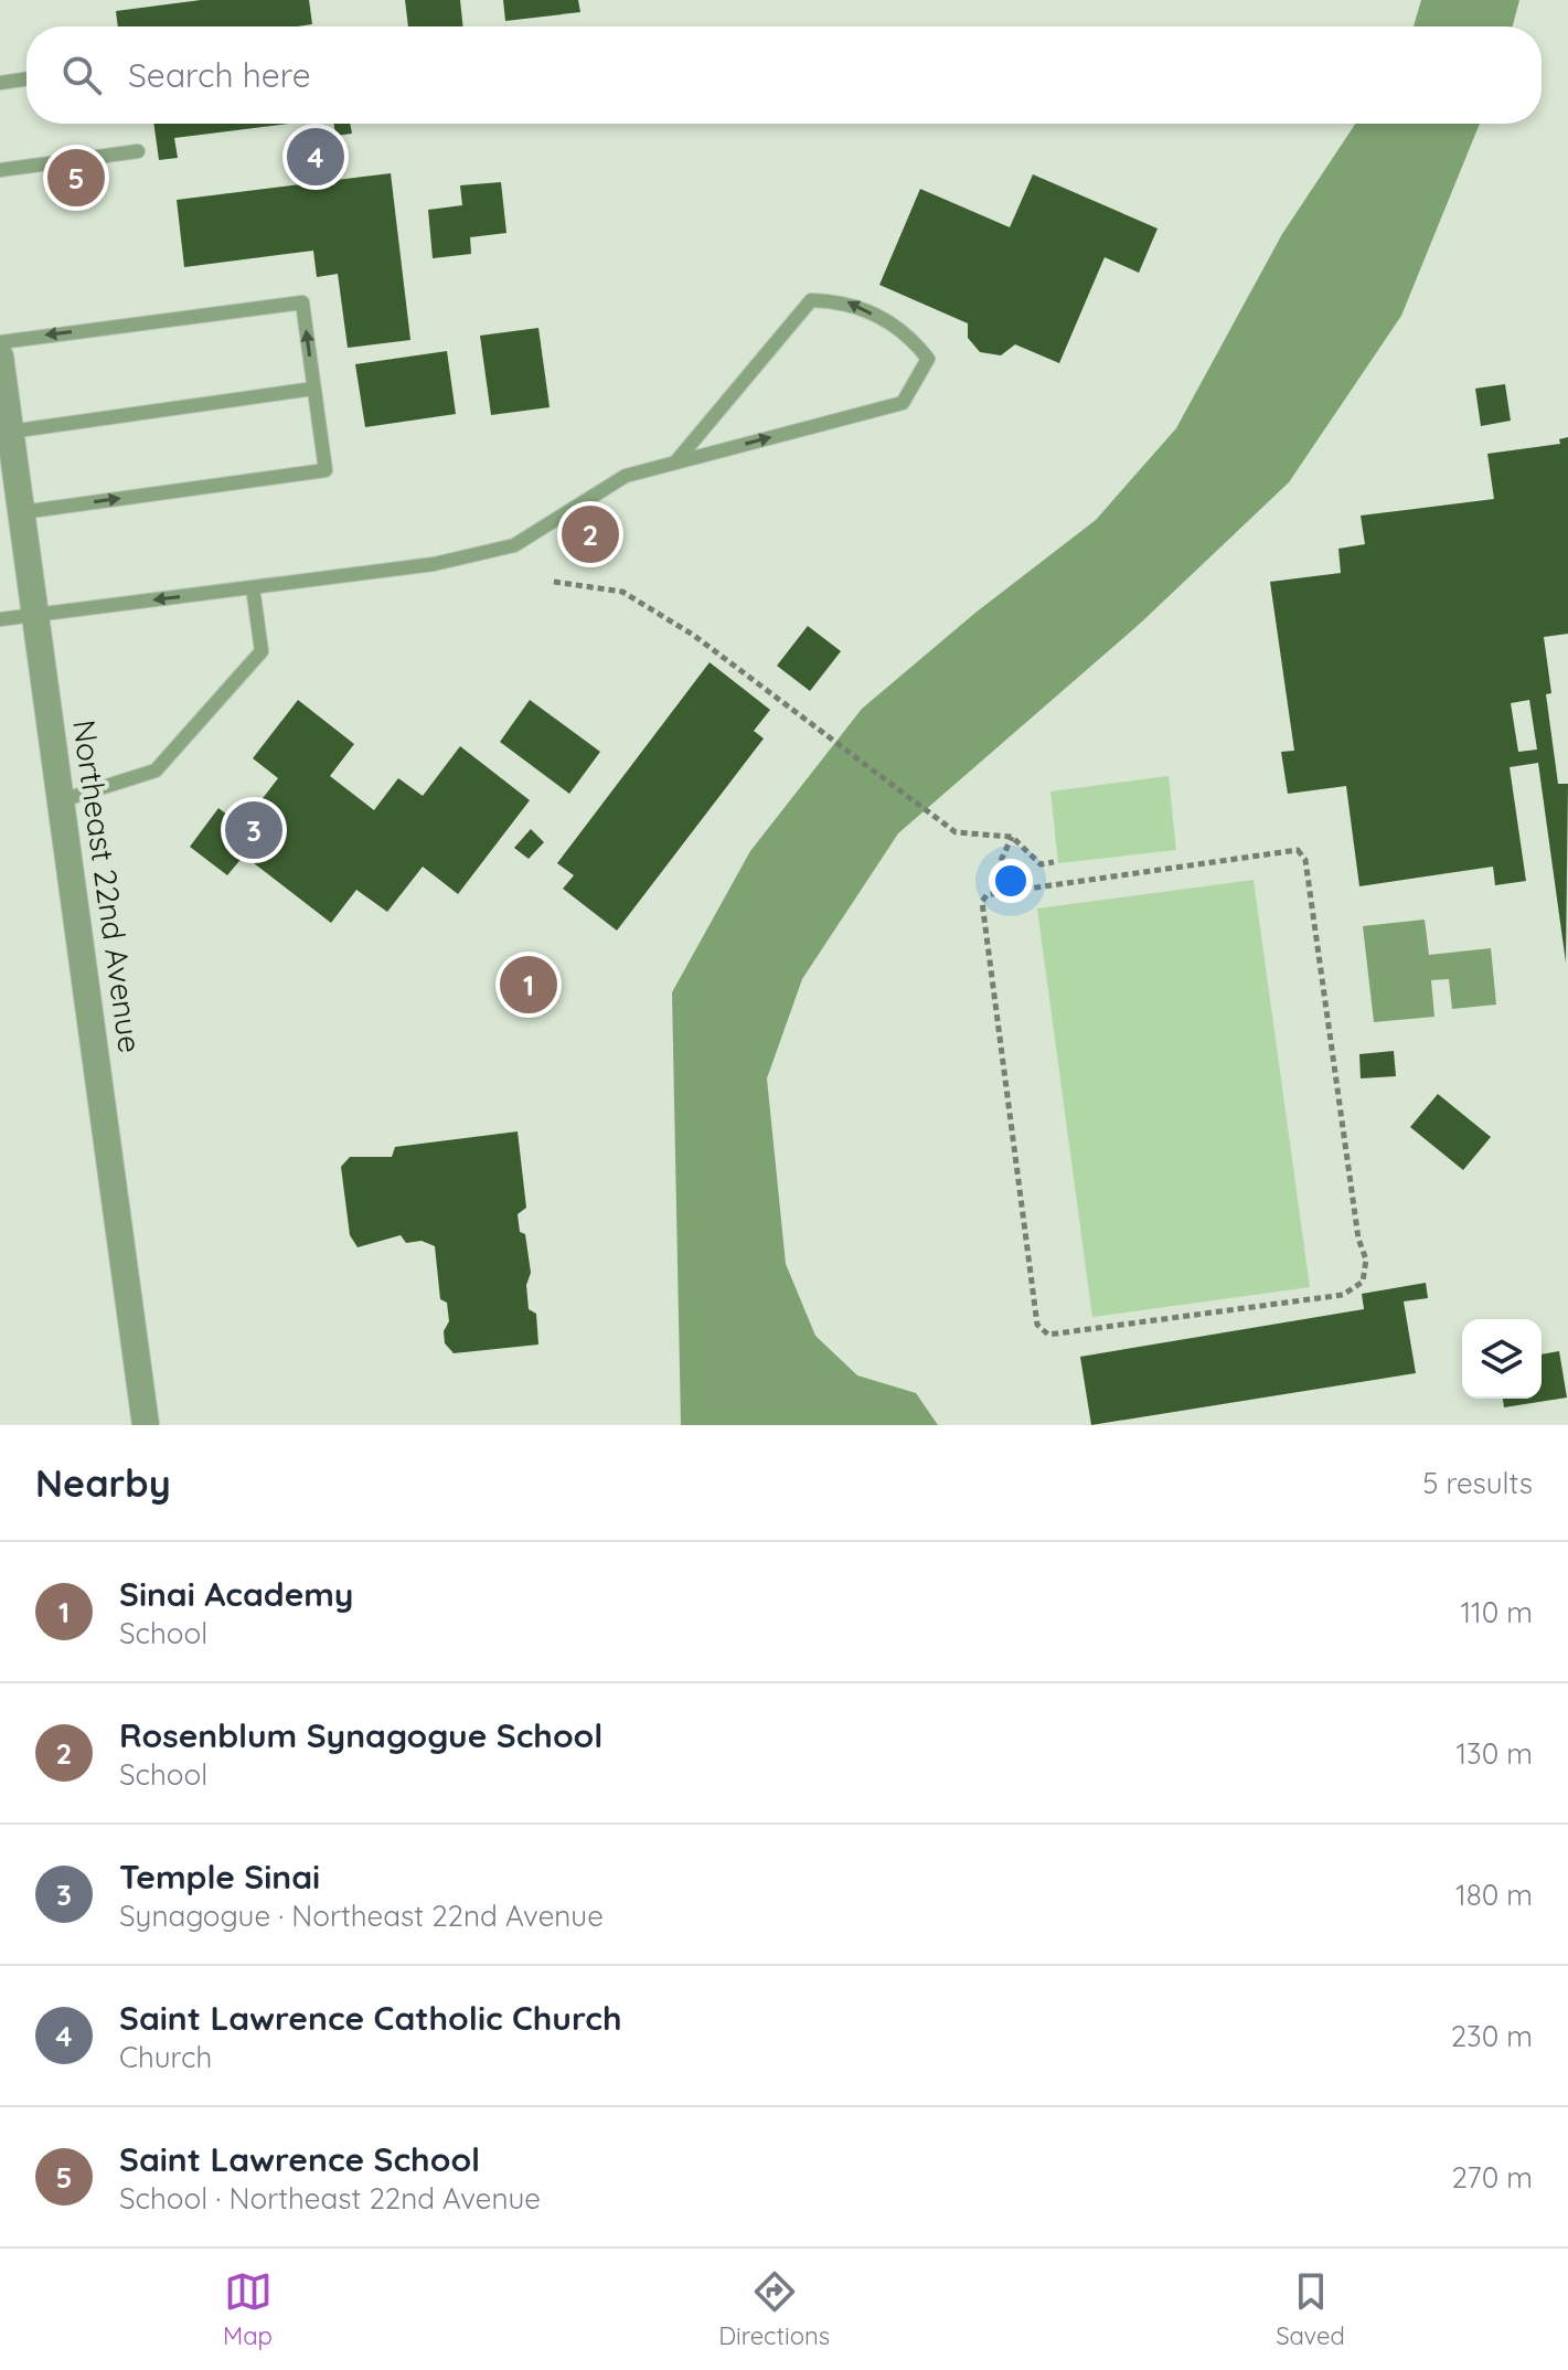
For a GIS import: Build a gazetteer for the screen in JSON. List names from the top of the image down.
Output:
{
  "streets": {
    "street": ["Northeast 22nd Avenue"]
  },
  "page": {
    "search": "Search here",
    "pins": [
      "4",
      "5",
      "2",
      "3",
      "1"
    ],
    "heading": ["Nearby", "5 results"],
    "list": [
      {
        "mark": "1",
        "name": "Sinai Academy",
        "note": "School",
        "value": "110 m"
      },
      {
        "mark": "2",
        "name": "Rosenblum Synagogue School",
        "note": "School",
        "value": "130 m"
      },
      {
        "mark": "3",
        "name": "Temple Sinai",
        "note": "Synagogue · Northeast 22nd Avenue",
        "value": "180 m"
      },
      {
        "mark": "4",
        "name": "Saint Lawrence Catholic Church",
        "note": "Church",
        "value": "230 m"
      },
      {
        "mark": "5",
        "name": "Saint Lawrence School",
        "note": "School · Northeast 22nd Avenue",
        "value": "270 m"
      }
    ],
    "nav": ["Map", "Directions", "Saved"]
  }
}
